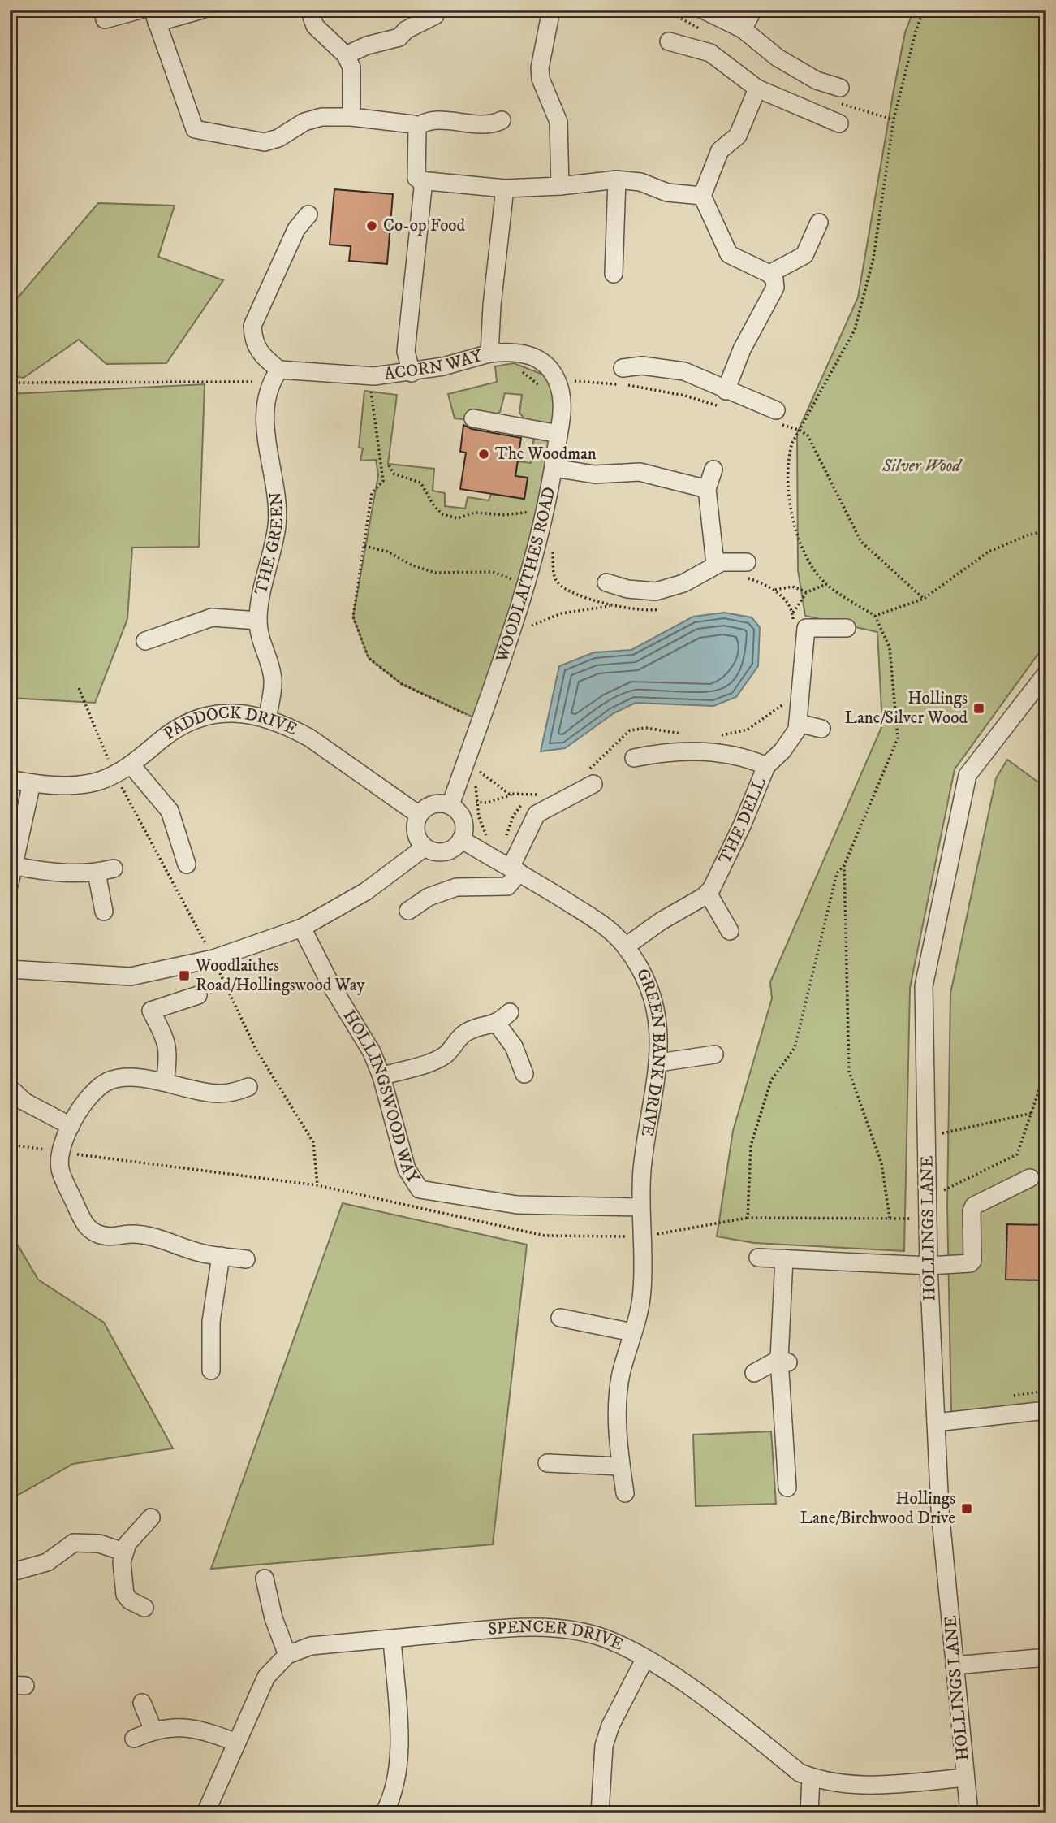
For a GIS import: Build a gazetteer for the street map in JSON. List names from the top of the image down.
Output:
{
  "streets": {
    "street": [
      "ACORN WAY",
      "THE GREEN",
      "WOODLAITHES ROAD",
      "PADDOCK DRIVE",
      "THE DELL",
      "GREEN BANK DRIVE",
      "HOLLINGSWOOD WAY",
      "HOLLINGS LANE",
      "SPENCER DRIVE"
    ]
  },
  "crossings": [
    ["ACORN WAY", "THE GREEN"],
    ["THE GREEN", "PADDOCK DRIVE"],
    ["WOODLAITHES ROAD", "PADDOCK DRIVE"],
    ["WOODLAITHES ROAD", "GREEN BANK DRIVE"],
    ["PADDOCK DRIVE", "GREEN BANK DRIVE"],
    ["GREEN BANK DRIVE", "HOLLINGSWOOD WAY"],
    ["HOLLINGS LANE", "SPENCER DRIVE"]
  ],
  "parks": ["Silver Wood"],
  "places": {
    "other": ["Co-op Food", "The Woodman"],
    "transit": ["Hollings Lane/Silver Wood", "Woodlaithes Road/Hollingswood Way", "Hollings Lane/Birchwood Drive"]
  }
}
